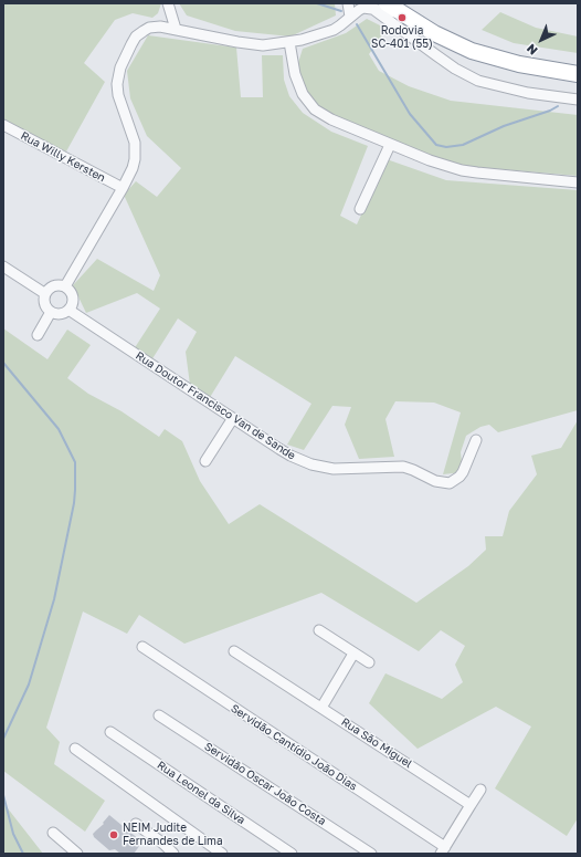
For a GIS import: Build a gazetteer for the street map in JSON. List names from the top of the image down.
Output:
{
  "streets": {
    "street": [
      "Rua Willy Kersten",
      "Rua Doutor Francisco Van de Sande",
      "Rua São Miguel",
      "Servidão Cantídio João Dias",
      "Servidão Oscar João Costa",
      "Rua Leonel da Silva"
    ]
  },
  "places": ["Rodovia SC-401 (55)", "NEIM Judite Fernandes de Lima"],
  "north": "bottom left"
}
